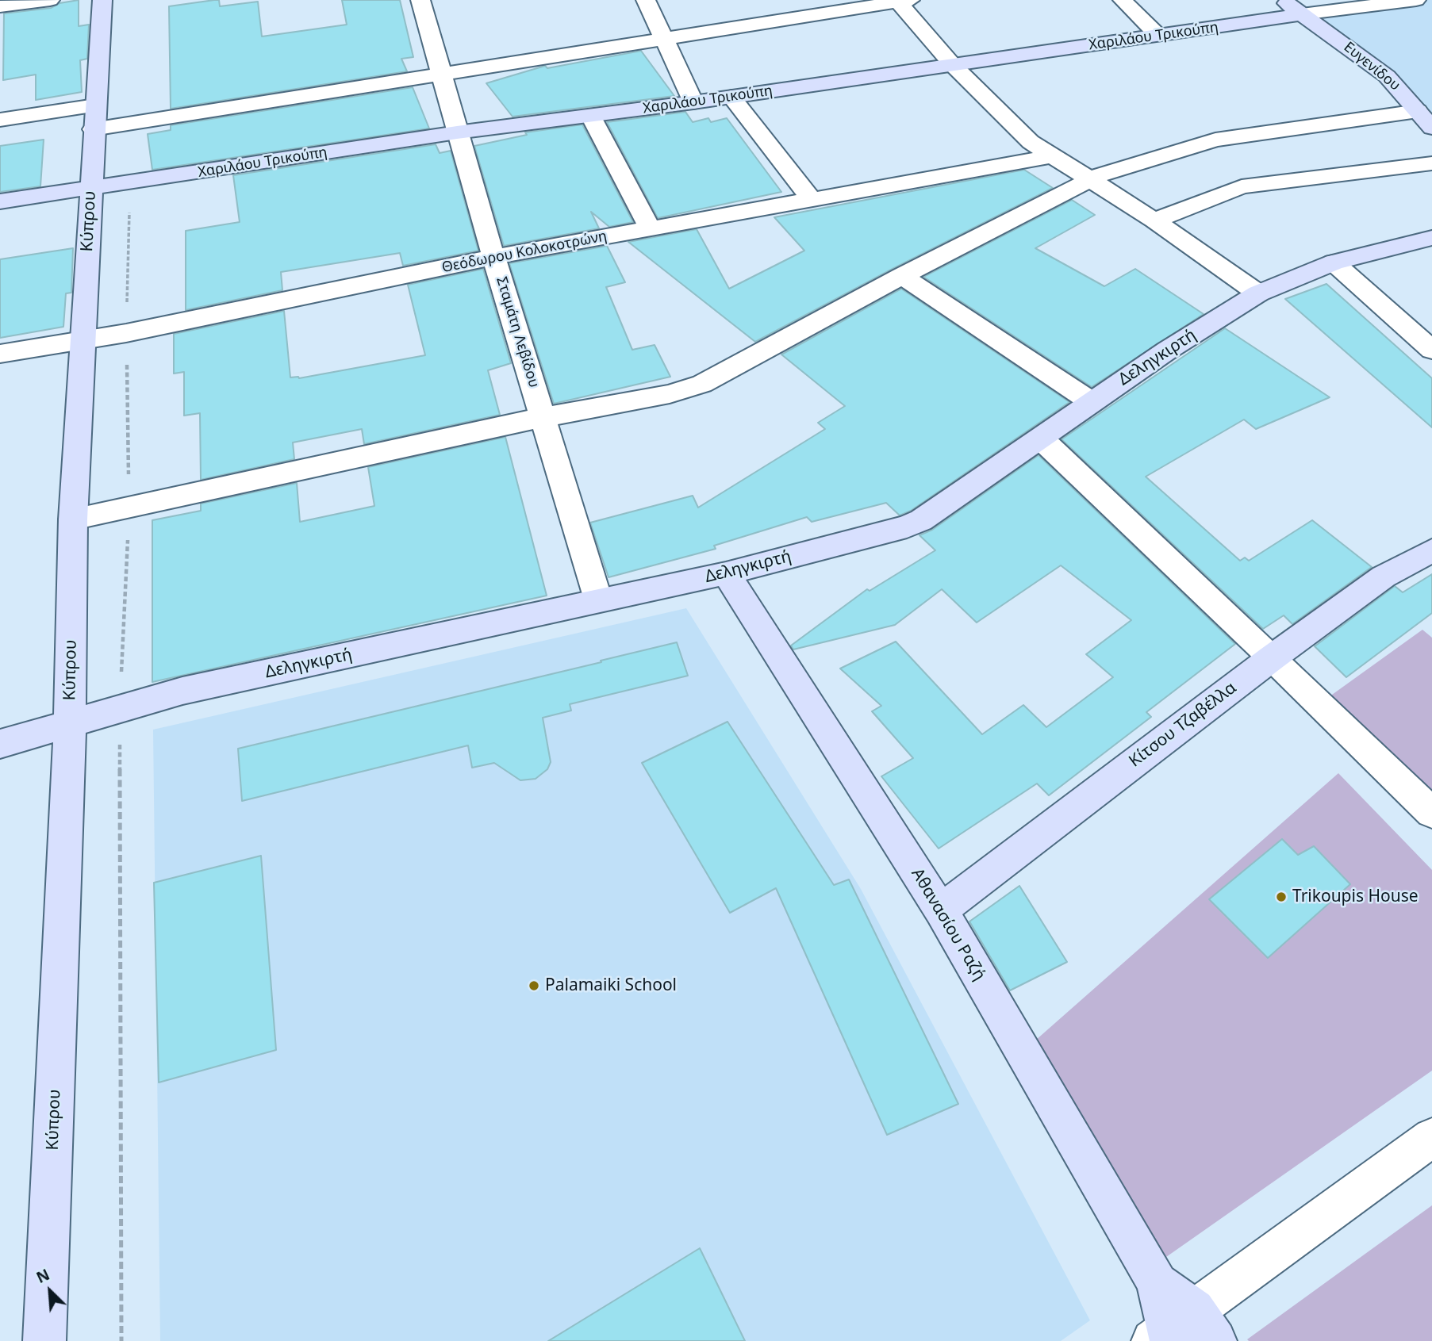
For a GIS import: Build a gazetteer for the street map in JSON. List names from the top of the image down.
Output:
{
  "streets": {
    "street": [
      "Χαριλάου Τρικούπη",
      "Ευγενίδου",
      "Κύπρου",
      "Θεόδωρου Κολοκοτρώνη",
      "Σταμάτη Λεβίδου",
      "Δεληγκιρτή",
      "Κίτσου Τζαβέλλα",
      "Αθανασίου Ραζή"
    ]
  },
  "crossings": [
    ["Χαριλάου Τρικούπη", "Ευγενίδου"],
    ["Χαριλάου Τρικούπη", "Κύπρου"],
    ["Χαριλάου Τρικούπη", "Σταμάτη Λεβίδου"],
    ["Κύπρου", "Θεόδωρου Κολοκοτρώνη"],
    ["Κύπρου", "Δεληγκιρτή"],
    ["Θεόδωρου Κολοκοτρώνη", "Σταμάτη Λεβίδου"],
    ["Σταμάτη Λεβίδου", "Δεληγκιρτή"],
    ["Δεληγκιρτή", "Αθανασίου Ραζή"],
    ["Κίτσου Τζαβέλλα", "Αθανασίου Ραζή"]
  ],
  "places": ["Trikoupis House", "Palamaiki School"],
  "north": "top left"
}
